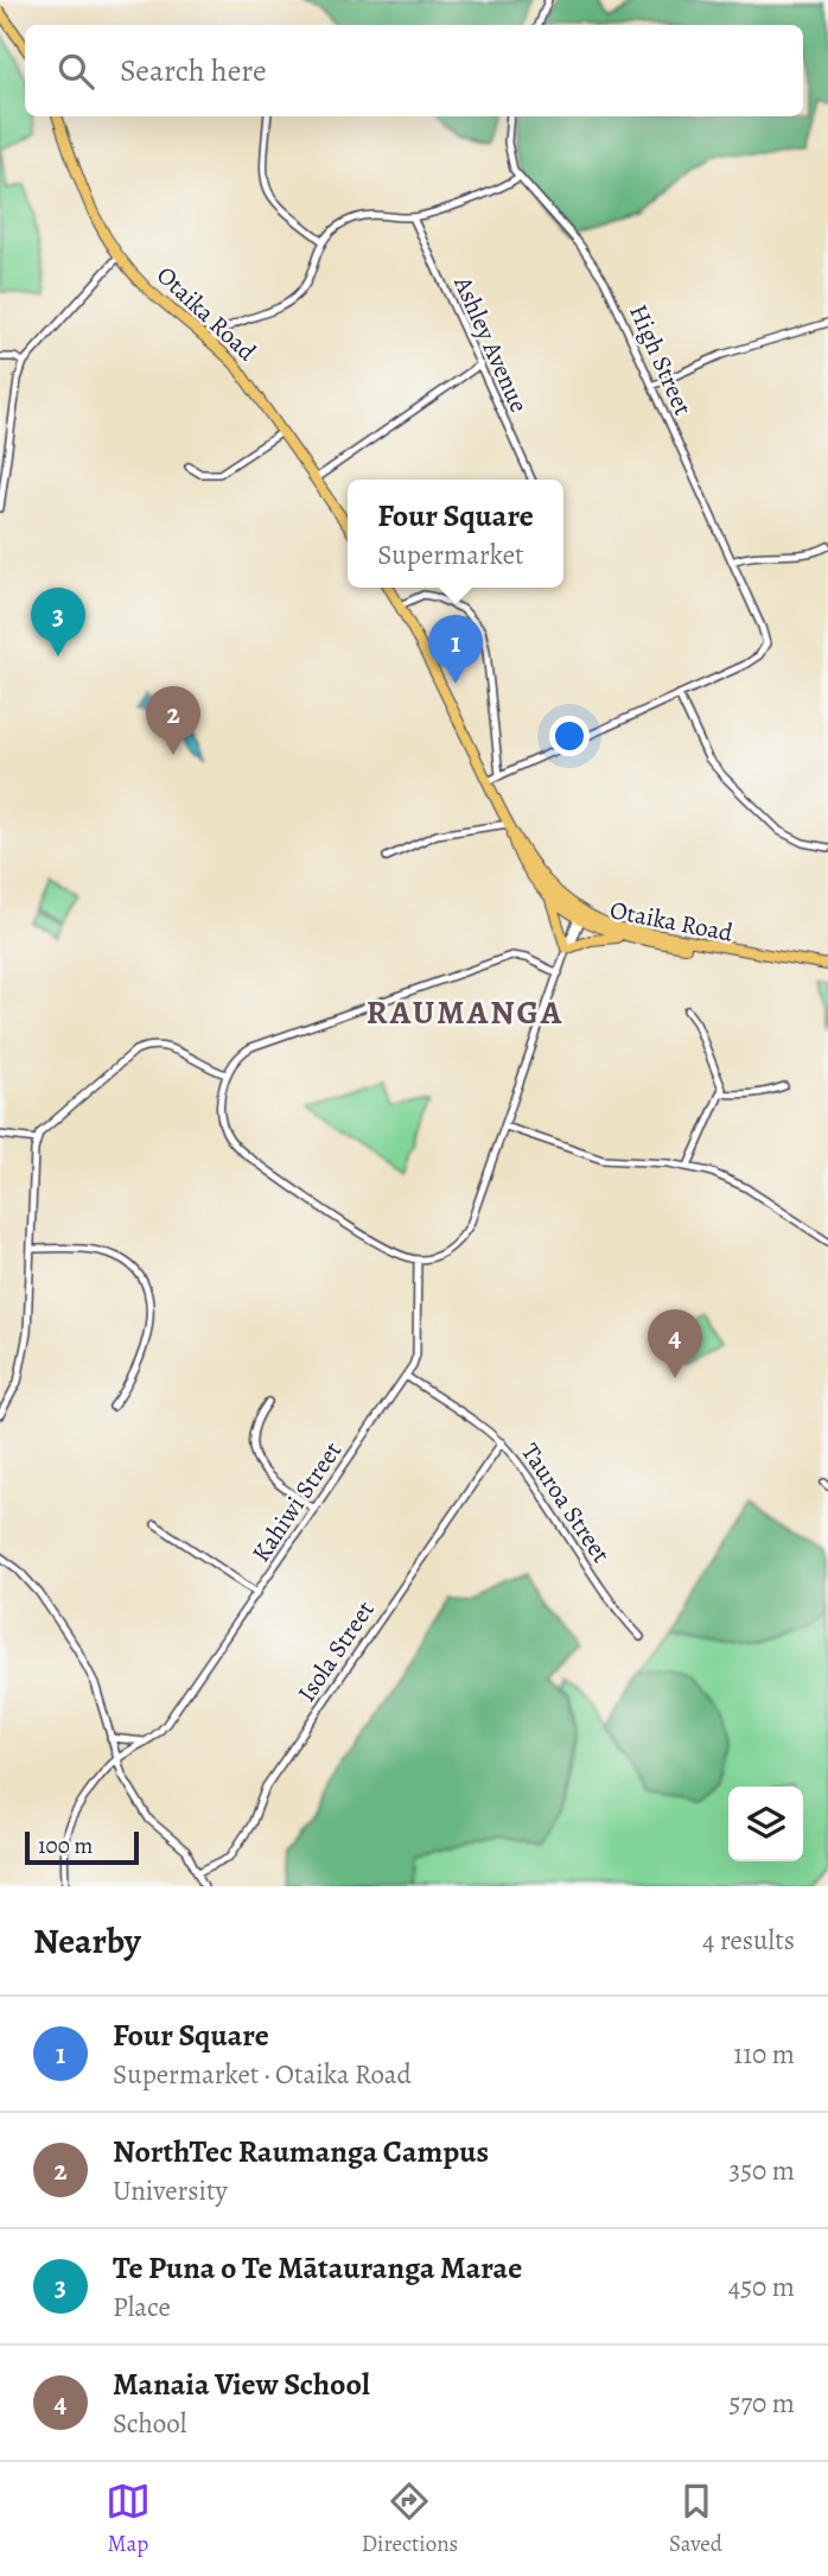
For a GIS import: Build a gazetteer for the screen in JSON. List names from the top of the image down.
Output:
{
  "streets": {
    "highway": ["Otaika Road"],
    "street": [
      "Ashley Avenue",
      "High Street",
      "Kahiwi Street",
      "Tauroa Street",
      "Isola Street"
    ]
  },
  "crossings": [
    ["Kahiwi Street", "Tauroa Street"],
    ["Tauroa Street", "Isola Street"]
  ],
  "districts": ["RAUMANGA"],
  "scale_bar": "100 m",
  "page": {
    "search": "Search here",
    "popup": ["Four Square", "Supermarket"],
    "pins": [
      "3",
      "1",
      "2",
      "4"
    ],
    "scale": "100 m",
    "heading": ["Nearby", "4 results"],
    "list": [
      {
        "mark": "1",
        "name": "Four Square",
        "note": "Supermarket · Otaika Road",
        "value": "110 m"
      },
      {
        "mark": "2",
        "name": "NorthTec Raumanga Campus",
        "note": "University",
        "value": "350 m"
      },
      {
        "mark": "3",
        "name": "Te Puna o Te Mātauranga Marae",
        "note": "Place",
        "value": "450 m"
      },
      {
        "mark": "4",
        "name": "Manaia View School",
        "note": "School",
        "value": "570 m"
      }
    ],
    "nav": ["Map", "Directions", "Saved"]
  }
}
